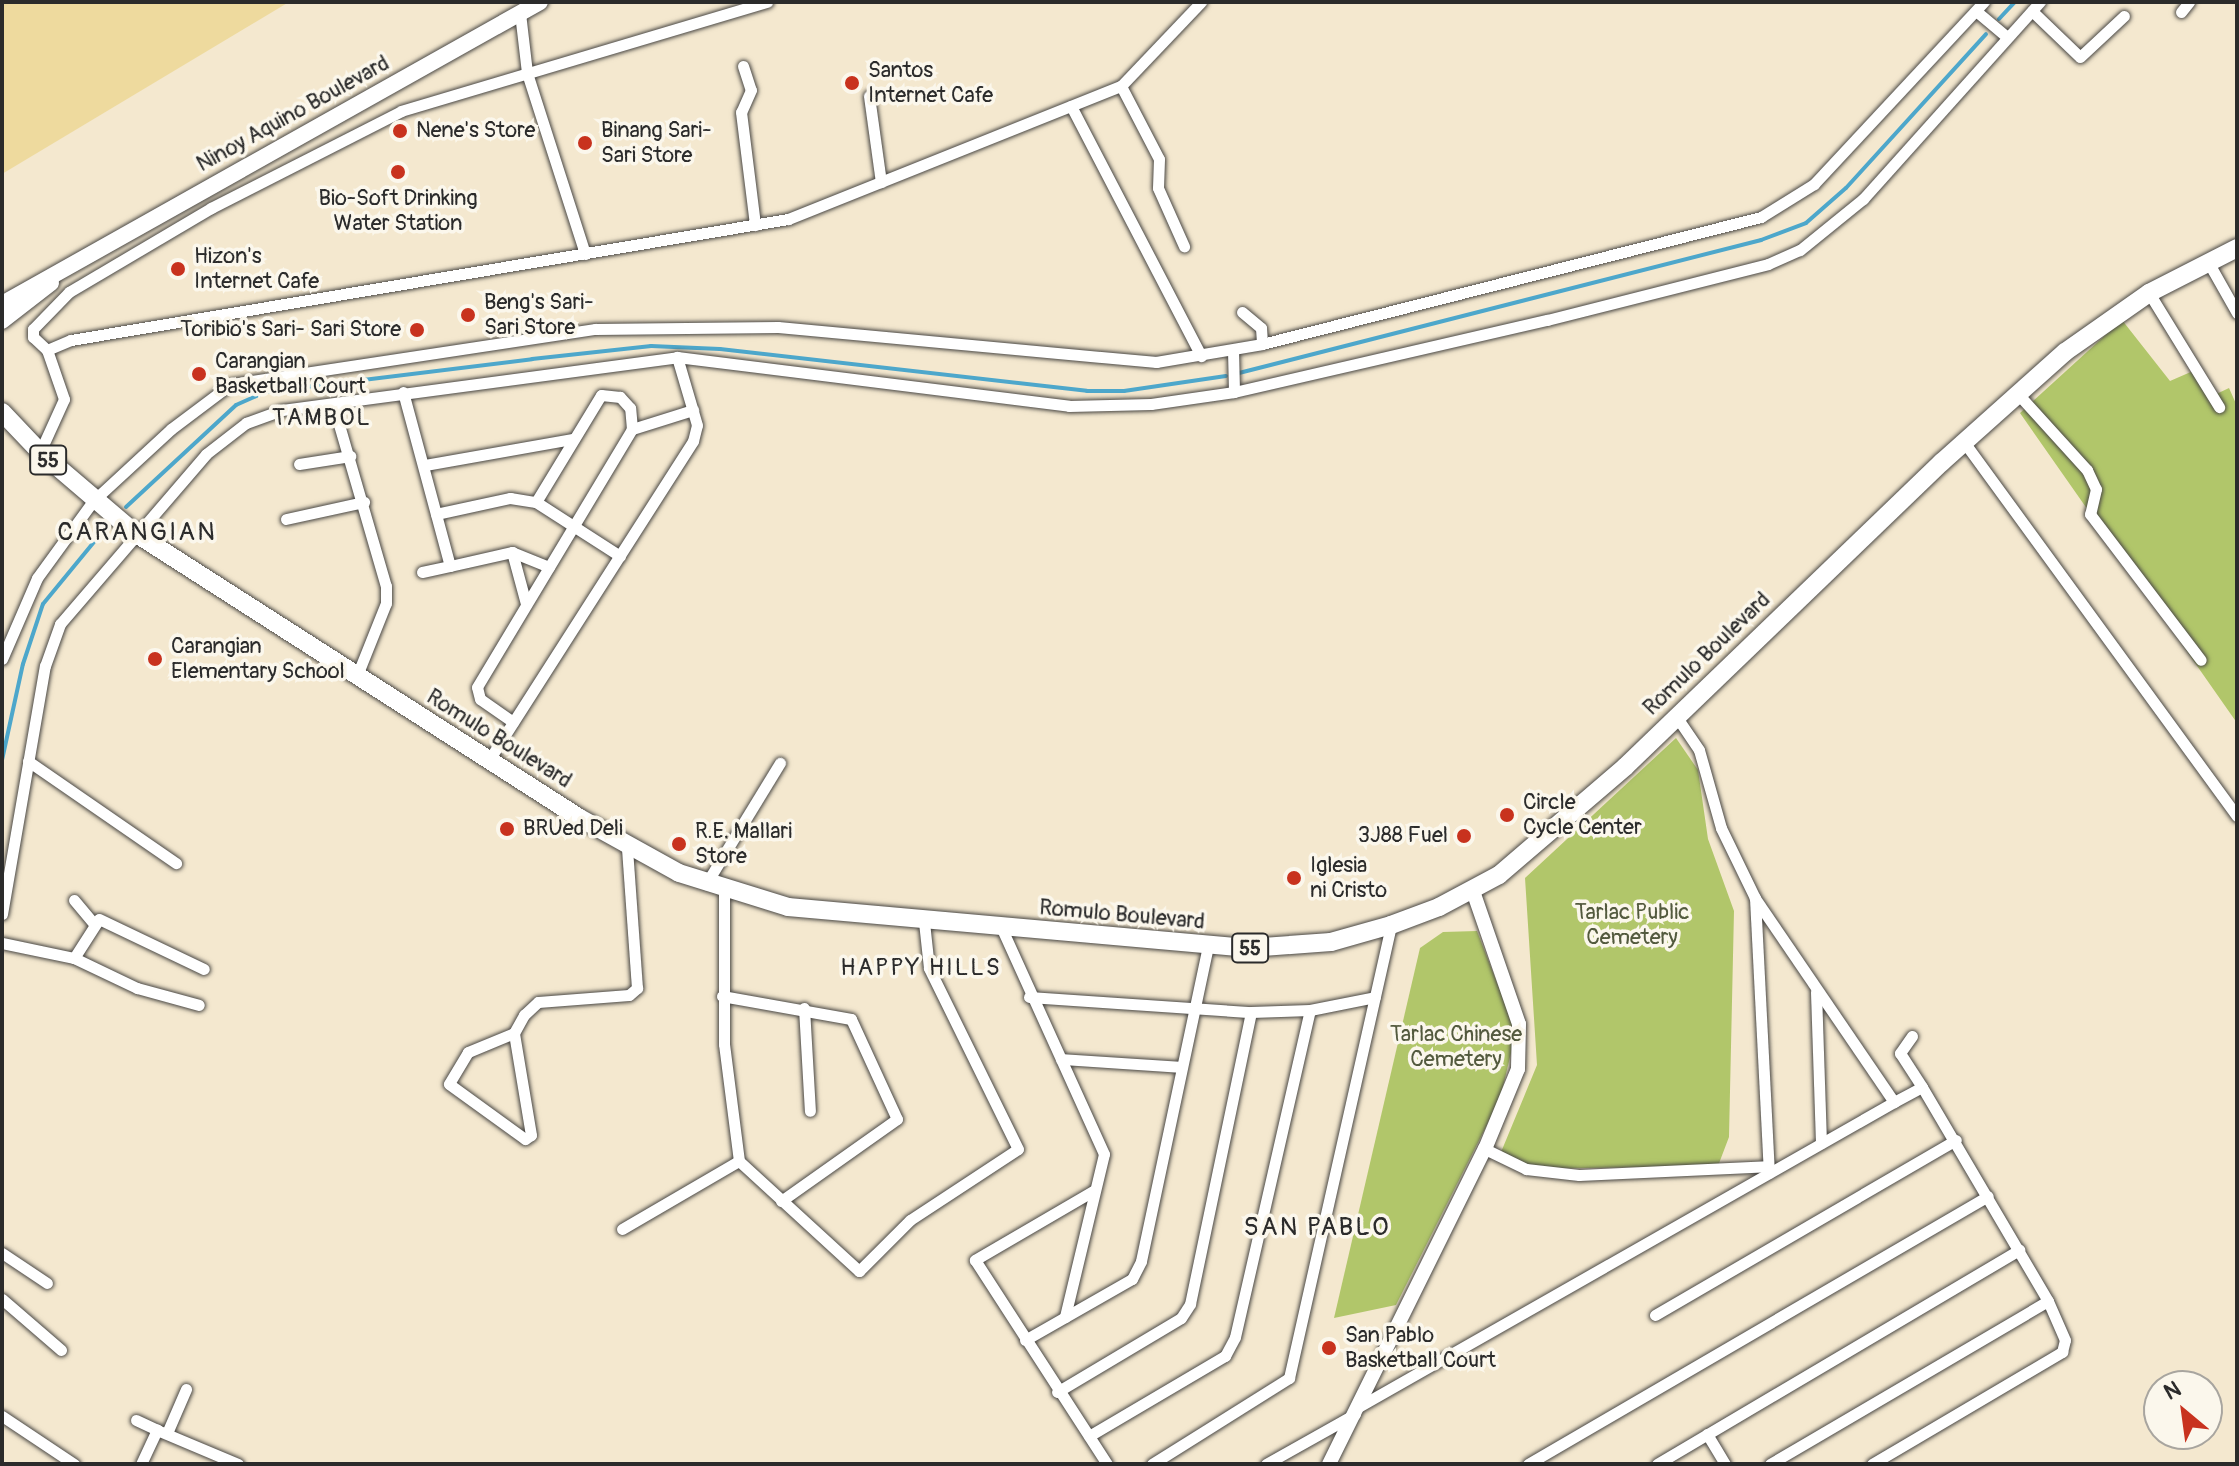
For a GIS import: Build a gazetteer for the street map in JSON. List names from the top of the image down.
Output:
{
  "streets": {
    "highway": ["55", "Romulo Boulevard"],
    "main road": ["Ninoy Aquino Boulevard"]
  },
  "districts": [
    "TAMBOL",
    "CARANGIAN",
    "HAPPY HILLS",
    "SAN PABLO"
  ],
  "parks": ["Tarlac Public Cemetery", "Tarlac Chinese Cemetery"],
  "places": [
    "Santos Internet Cafe",
    "Nene's Store",
    "Binang Sari- Sari Store",
    "Bio-Soft Drinking Water Station",
    "Hizon's Internet Cafe",
    "Beng's Sari- Sari Store",
    "Toribio's Sari- Sari Store",
    "Carangian Basketball Court",
    "Carangian Elementary School",
    "Circle Cycle Center",
    "BRUed Deli",
    "3J88 Fuel",
    "R.E. Mallari Store",
    "Iglesia ni Cristo",
    "San Pablo Basketball Court"
  ],
  "north": "top left"
}
